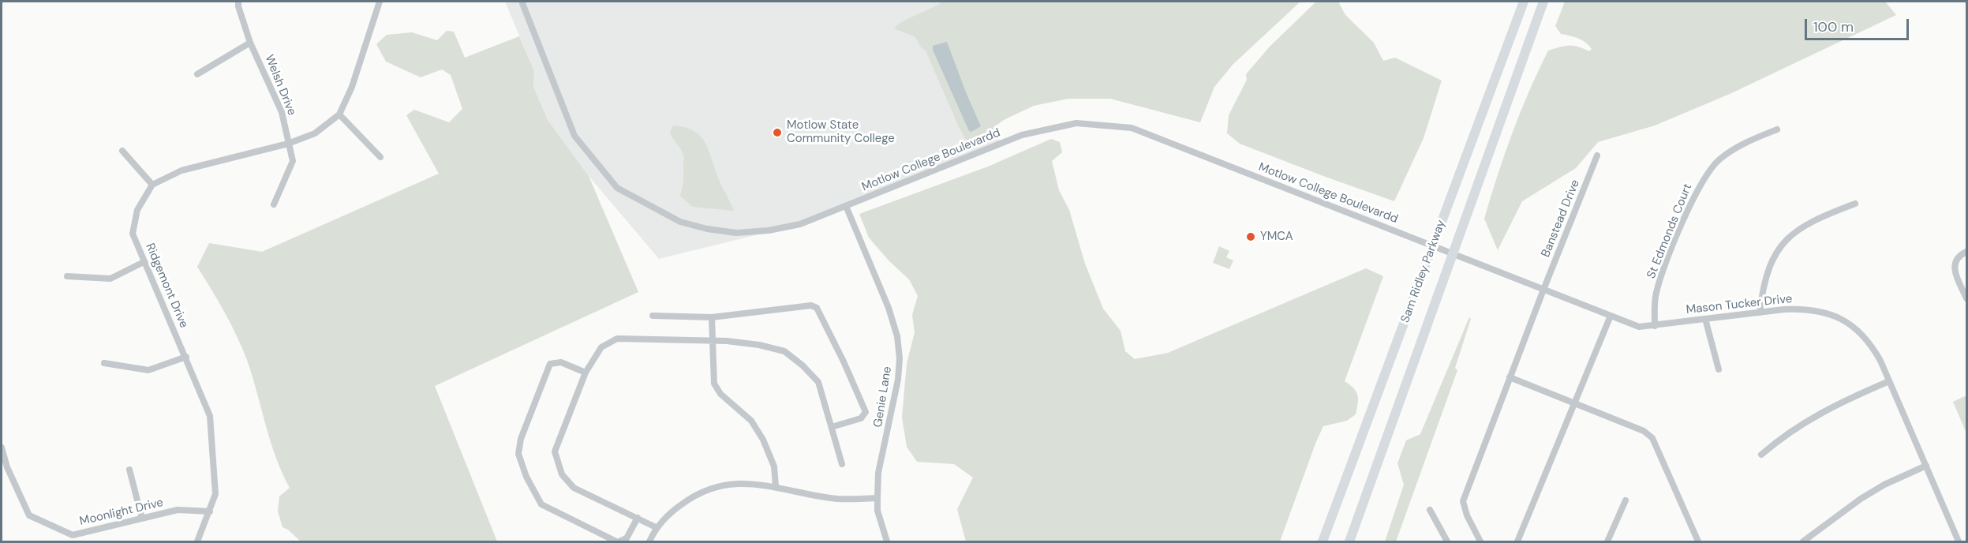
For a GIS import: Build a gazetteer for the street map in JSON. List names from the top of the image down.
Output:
{
  "streets": {
    "main road": ["Sam Ridley Parkway"],
    "street": [
      "Welsh Drive",
      "Motlow College Boulevardd",
      "Banstead Drive",
      "St Edmonds Court",
      "Ridgemont Drive",
      "Mason Tucker Drive",
      "Genie Lane",
      "Moonlight Drive"
    ]
  },
  "crossings": [
    ["Motlow College Boulevardd", "Sam Ridley Parkway"],
    ["Motlow College Boulevardd", "Mason Tucker Drive"],
    ["Motlow College Boulevardd", "Genie Lane"],
    ["Banstead Drive", "Mason Tucker Drive"],
    ["St Edmonds Court", "Mason Tucker Drive"],
    ["Sam Ridley Parkway", "Mason Tucker Drive"],
    ["Ridgemont Drive", "Moonlight Drive"]
  ],
  "places": ["Motlow State Community College", "YMCA"],
  "scale_bar": "100 m"
}
